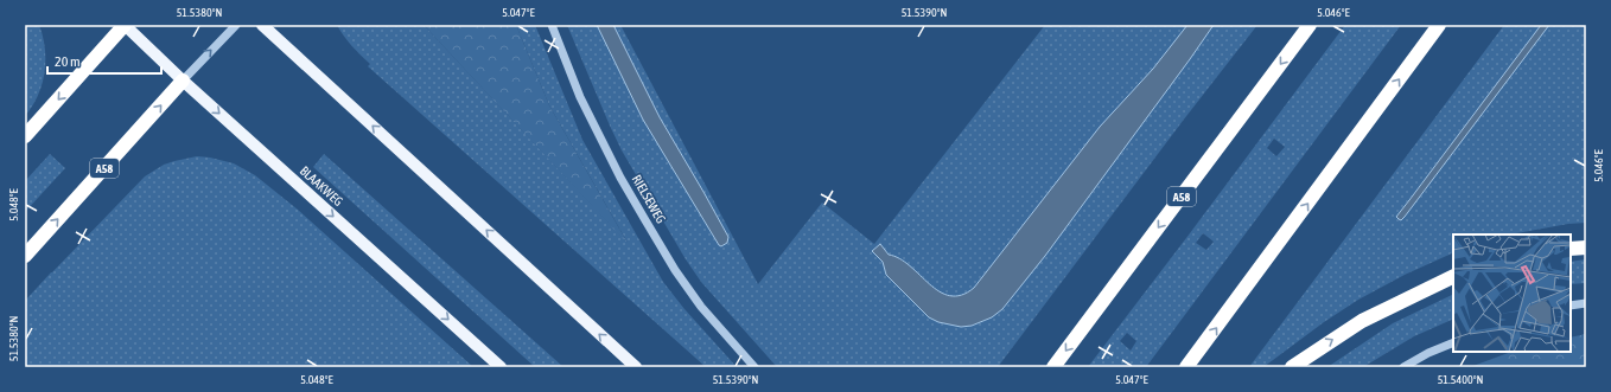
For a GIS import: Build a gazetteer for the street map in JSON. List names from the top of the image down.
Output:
{
  "streets": {
    "highway": ["A58"],
    "main road": ["BLAAKWEG"],
    "street": ["RIELSEWEG"]
  },
  "crossings": [
    ["A58", "BLAAKWEG"]
  ],
  "scale_bar": "20 m",
  "coordinates": [
    "51.5380°N",
    "5.047°E",
    "51.5390°N",
    "5.046°E",
    "5.048°E",
    "51.5400°N"
  ]
}
